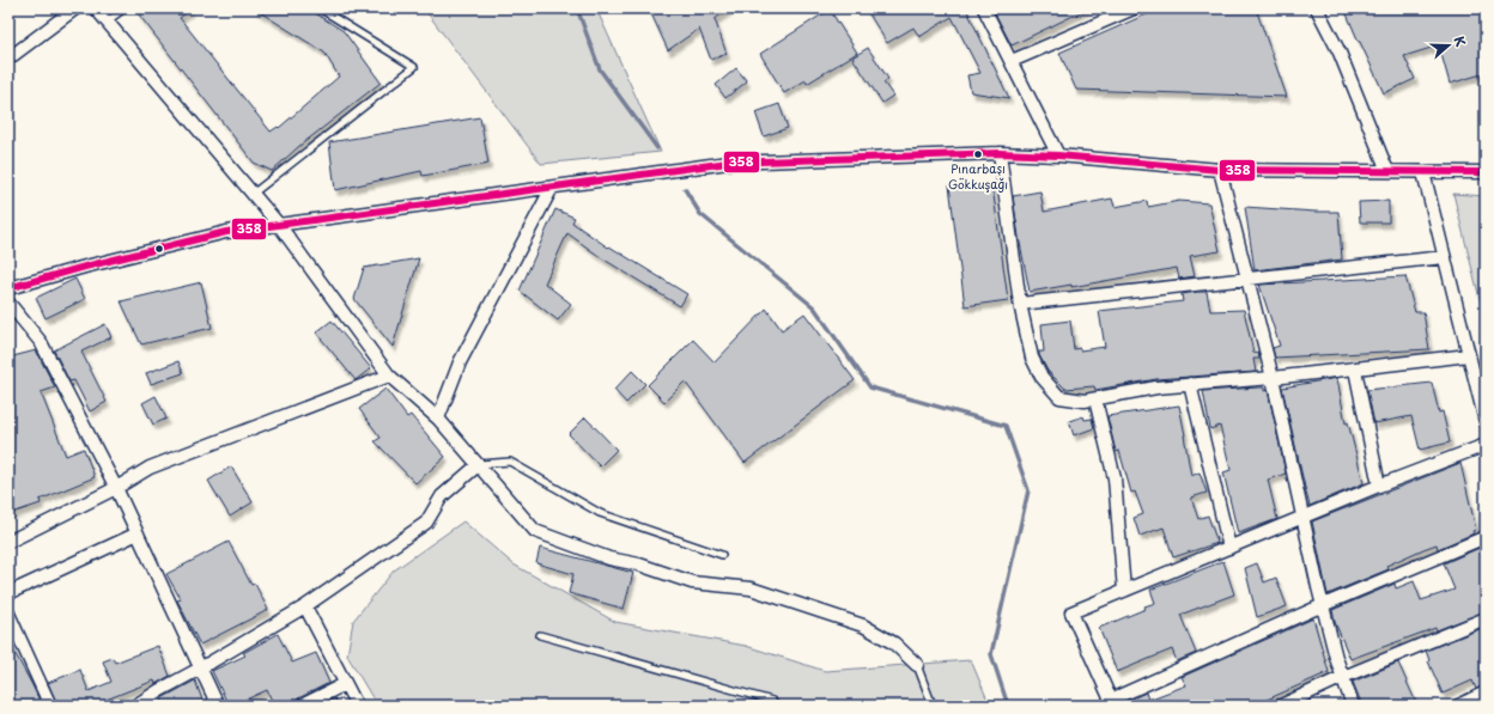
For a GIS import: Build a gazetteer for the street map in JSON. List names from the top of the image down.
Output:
{
  "places": ["Pınarbaşı Gökkuşağı"],
  "lines": ["transit line 358"],
  "north": "right"
}
